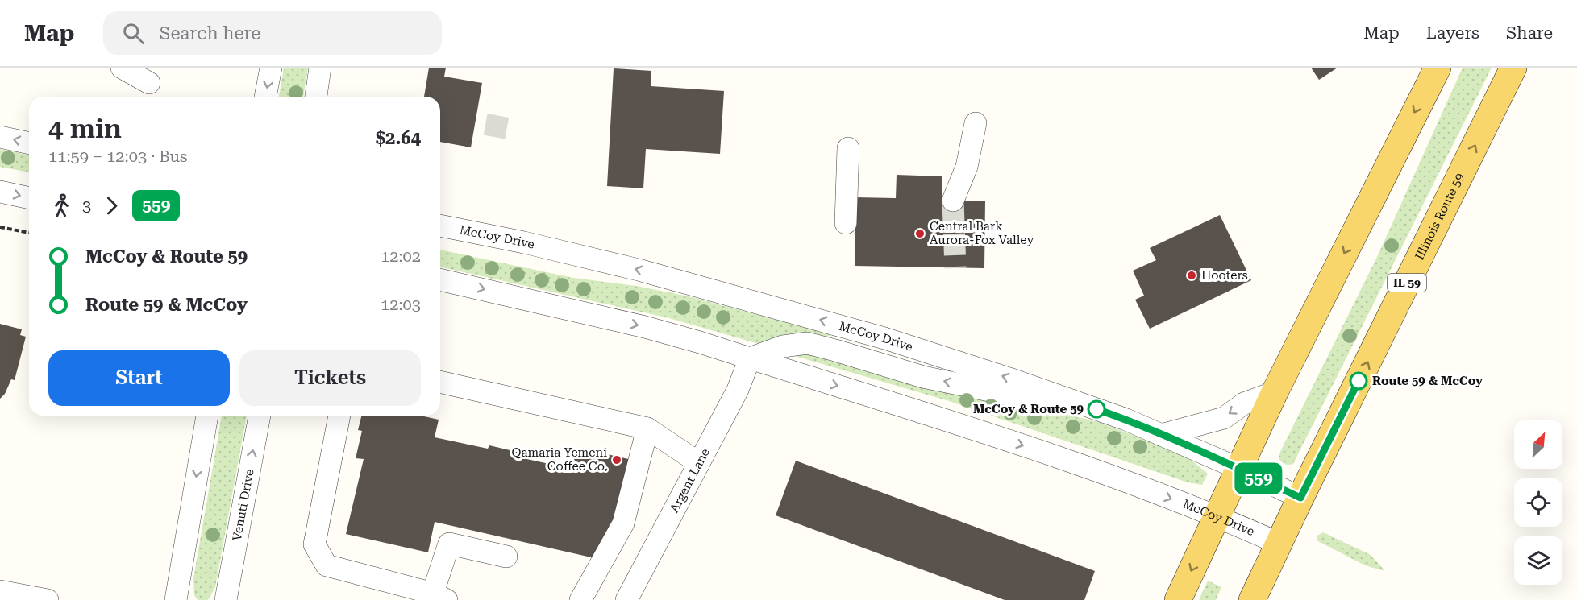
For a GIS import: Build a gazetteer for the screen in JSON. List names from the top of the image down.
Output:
{
  "streets": {
    "main road": ["Illinois Route 59", "IL 59"],
    "street": ["McCoy Drive", "Argent Lane", "Venuti Drive"]
  },
  "crossings": [
    ["Illinois Route 59", "McCoy Drive"],
    ["McCoy Drive", "Argent Lane"]
  ],
  "places": [
    "Central Bark Aurora-Fox Valley",
    "Hooters",
    "Route 59 & McCoy",
    "McCoy & Route 59",
    "Qamaria Yemeni Coffee Co."
  ],
  "lines": ["bus line 559"],
  "north": "top right",
  "page": {
    "header": "Map",
    "search": "Search here",
    "nav": ["Map", "Layers", "Share"],
    "on_map": "559",
    "heading": ["4 min", "11:59 – 12:03 · Bus", "$2.64"],
    "legs": ["3", "559"],
    "list": [
      {
        "name": "McCoy & Route 59",
        "value": "12:02"
      },
      {
        "name": "Route 59 & McCoy",
        "value": "12:03"
      }
    ],
    "buttons": ["Start", "Tickets"]
  }
}
